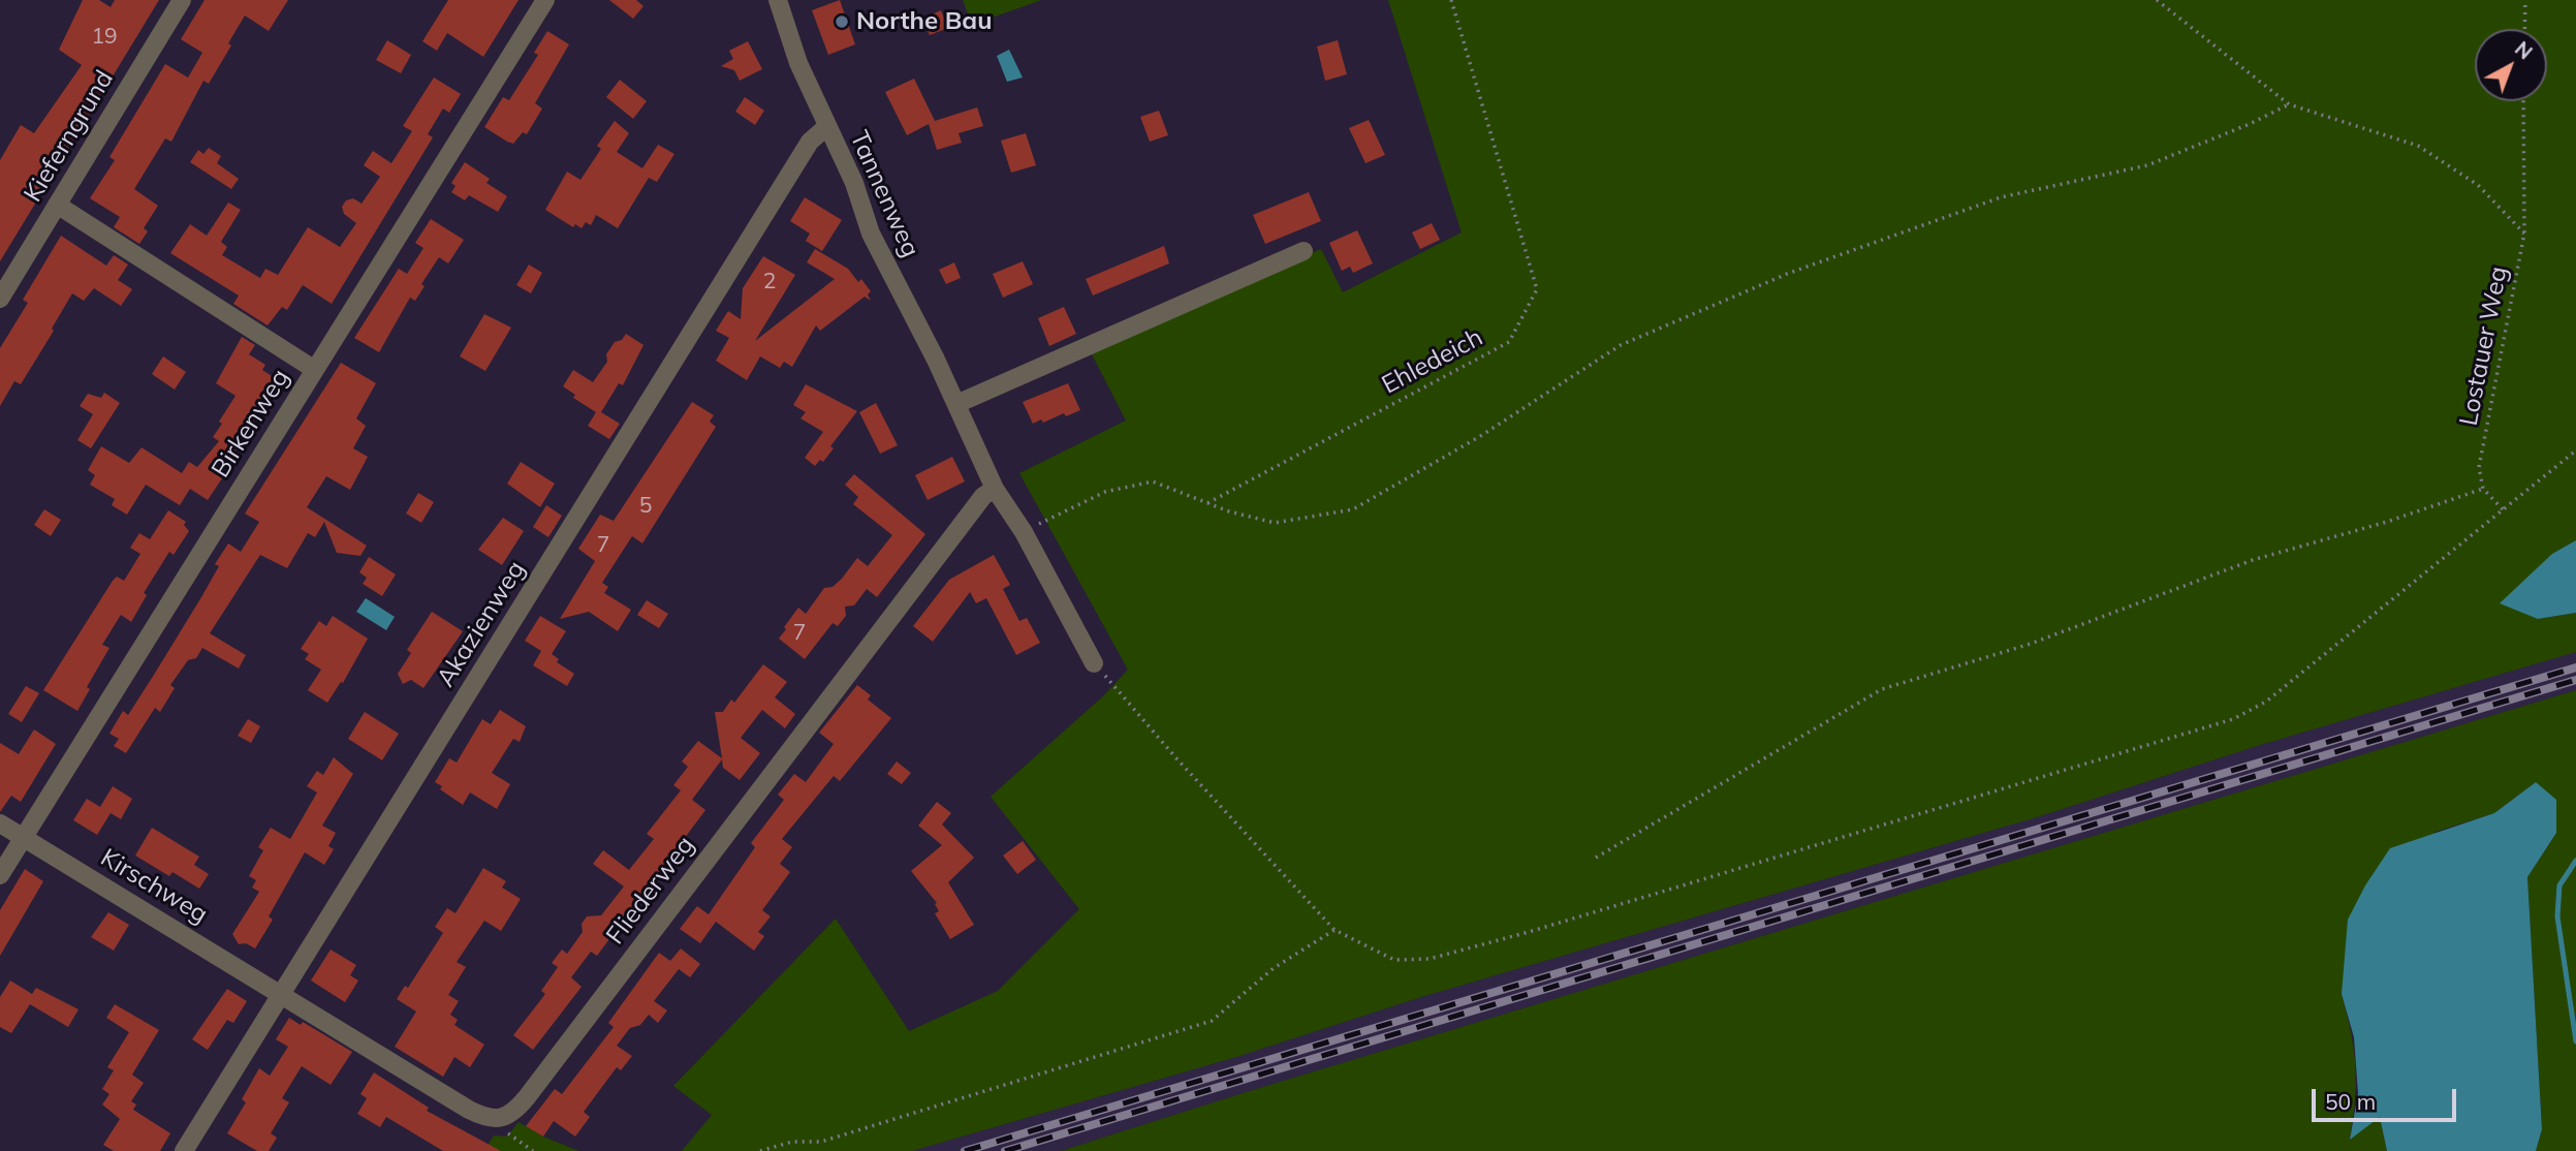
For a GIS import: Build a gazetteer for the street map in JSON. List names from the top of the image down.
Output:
{
  "streets": {
    "street": [
      "Kieferngrund",
      "Tannenweg",
      "Birkenweg",
      "Akazienweg",
      "Kirschweg",
      "Fliederweg"
    ],
    "path": ["Lostauer Weg", "Ehledeich"]
  },
  "crossings": [
    ["Tannenweg", "Akazienweg"],
    ["Tannenweg", "Fliederweg"],
    ["Birkenweg", "Kirschweg"],
    ["Akazienweg", "Kirschweg"],
    ["Akazienweg", "Fliederweg"],
    ["Kirschweg", "Fliederweg"]
  ],
  "places": ["Northe Bau"],
  "house_numbers": [
    "19",
    "2",
    "5",
    "7",
    "7"
  ],
  "scale_bar": "50 m",
  "north": "top right"
}
